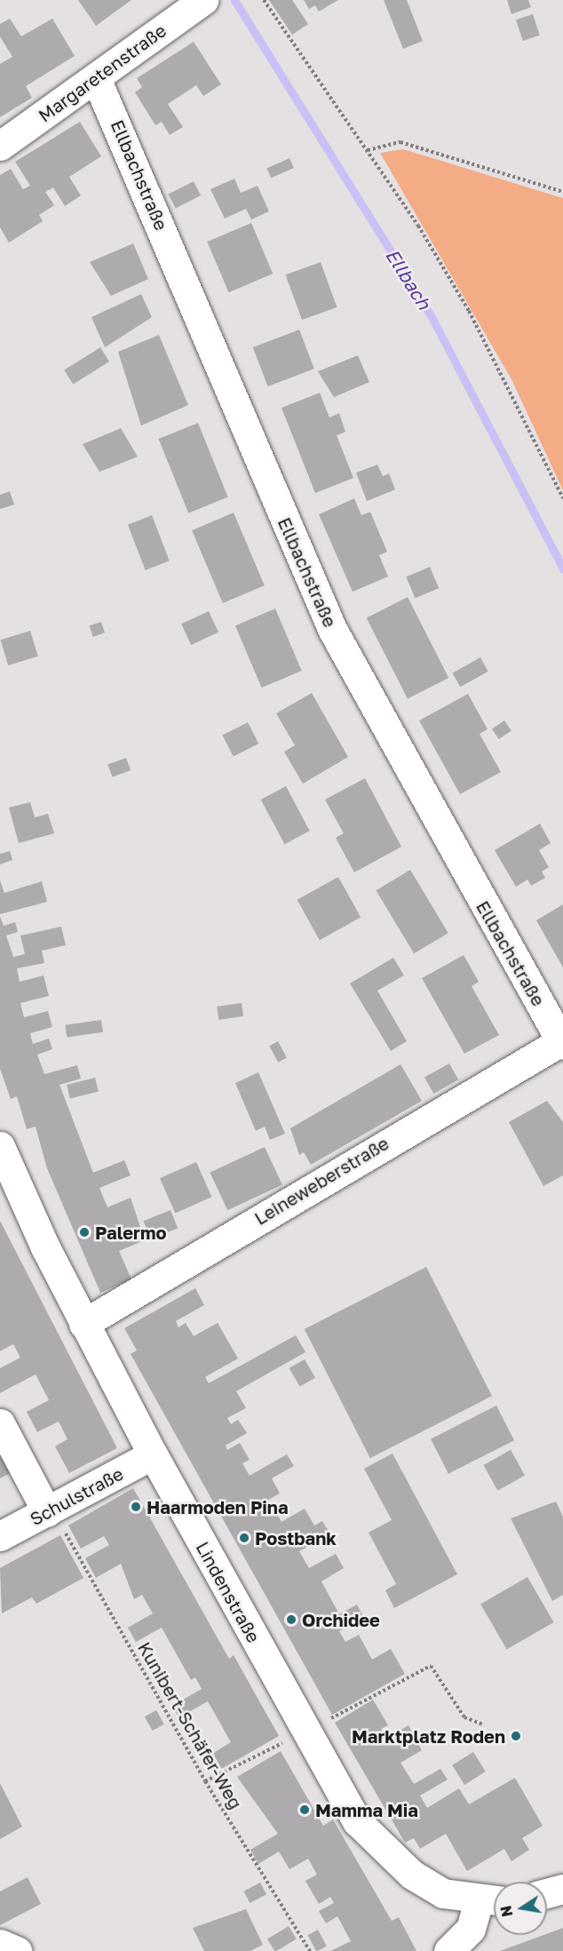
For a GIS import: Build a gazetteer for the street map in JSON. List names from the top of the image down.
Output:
{
  "streets": {
    "street": [
      "Margaretenstraße",
      "Ellbachstraße",
      "Leineweberstraße",
      "Schulstraße",
      "Lindenstraße"
    ],
    "path": ["Kunibert-Schäfer-Weg"]
  },
  "crossings": [
    ["Margaretenstraße", "Ellbachstraße"],
    ["Ellbachstraße", "Leineweberstraße"],
    ["Leineweberstraße", "Lindenstraße"],
    ["Schulstraße", "Lindenstraße"],
    ["Schulstraße", "Kunibert-Schäfer-Weg"]
  ],
  "water": ["Ellbach"],
  "places": [
    "Palermo",
    "Haarmoden Pina",
    "Postbank",
    "Orchidee",
    "Marktplatz Roden",
    "Mamma Mia"
  ],
  "north": "left"
}
